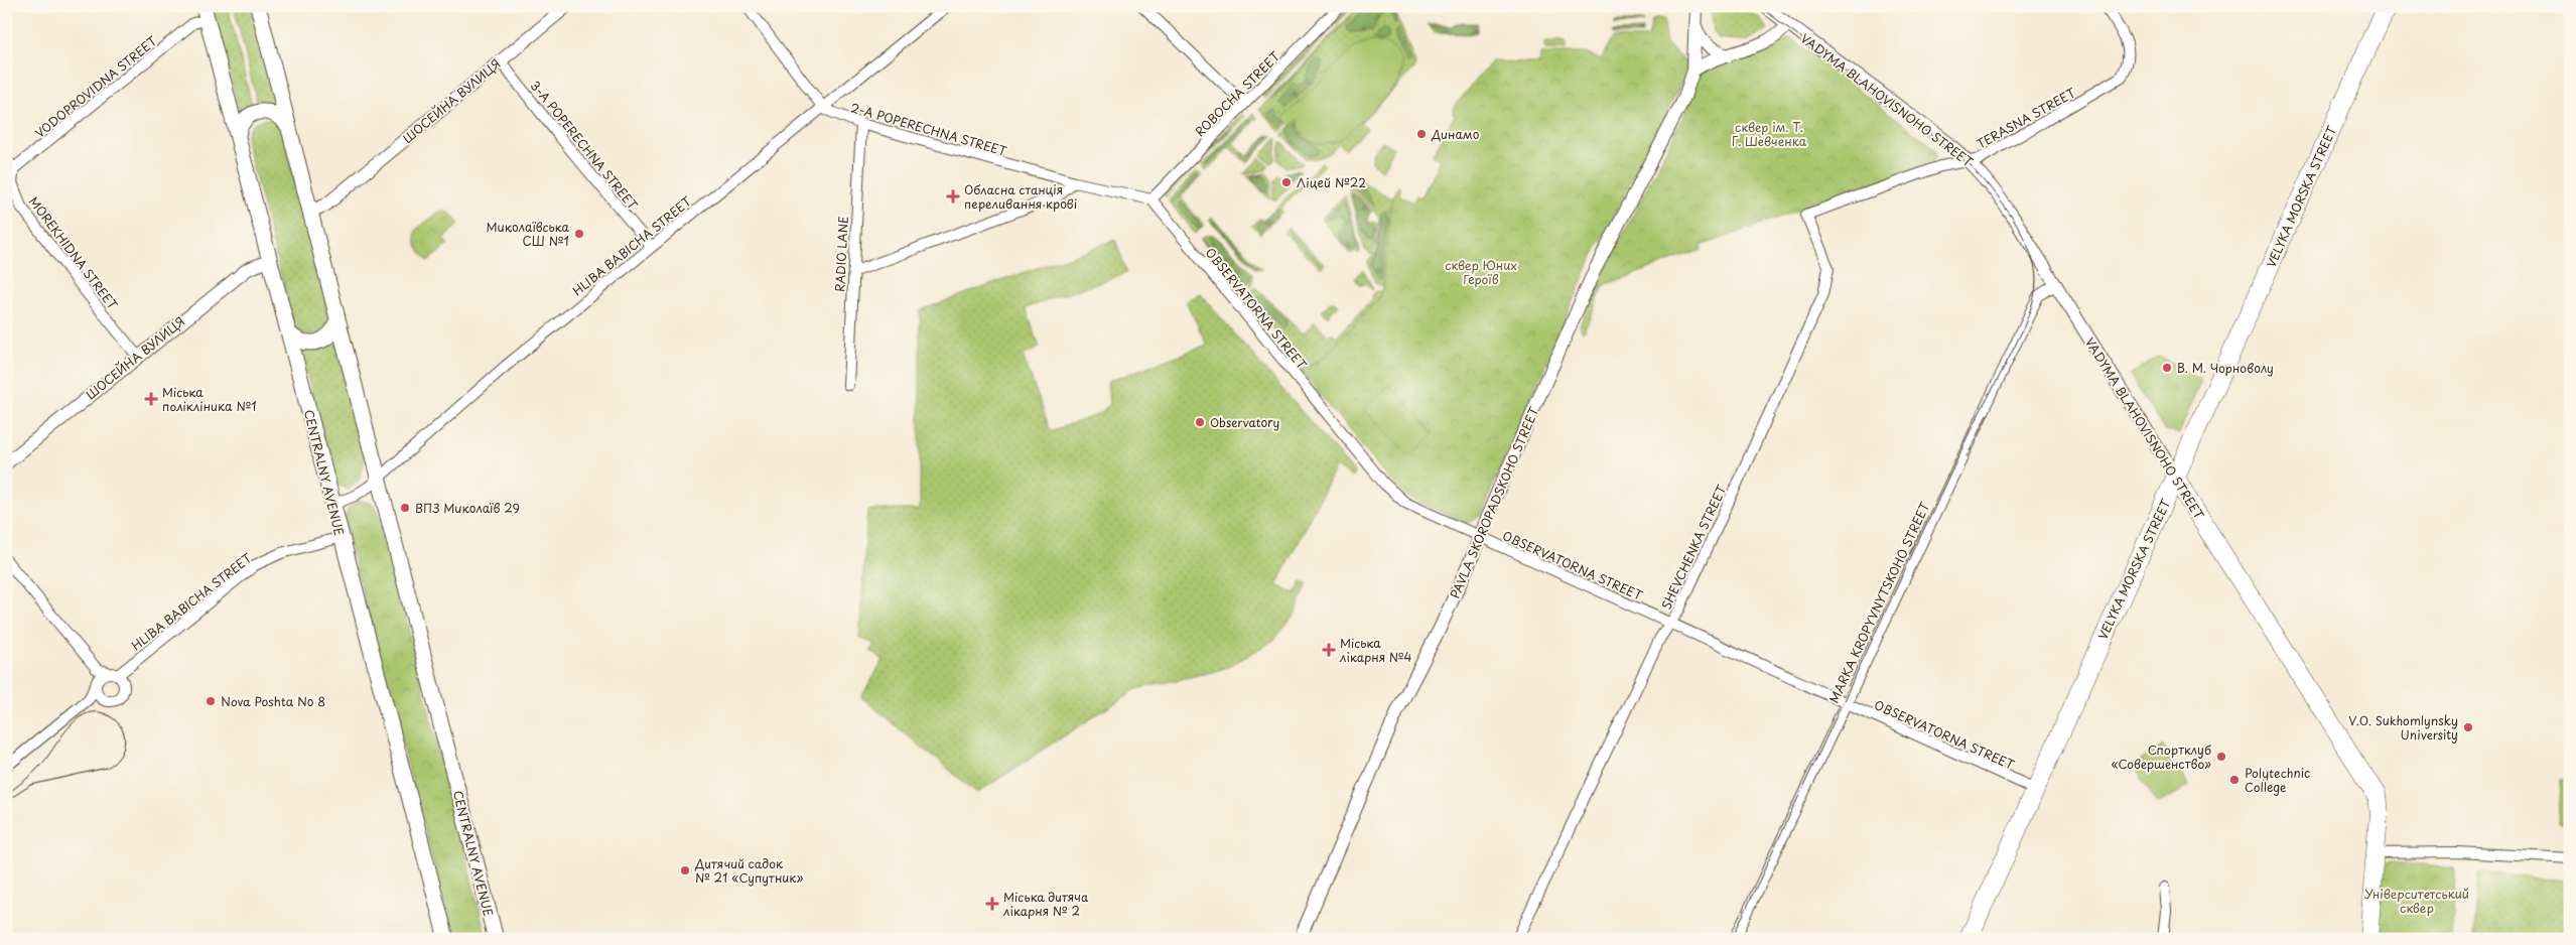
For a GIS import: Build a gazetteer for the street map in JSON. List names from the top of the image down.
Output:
{
  "streets": {
    "highway": ["VADYMA BLAHOVISNOHO STREET", "VELYKA MORSKA STREET"],
    "main road": ["CENTRALNY AVENUE"],
    "street": [
      "VODOPROVIDNA STREET",
      "ROBOCHA STREET",
      "ШОСЕЙНА ВУЛИЦЯ",
      "TERASNA STREET",
      "2-A POPERECHNA STREET",
      "3-A POPERECHNA STREET",
      "HLIBA BABICHA STREET",
      "MOREKHIDNA STREET",
      "RADIO LANE",
      "OBSERVATORNA STREET",
      "PAVLA SKOROPADSKOHO STREET",
      "SHEVCHENKA STREET",
      "MARKA KROPYVNYTSKOHO STREET"
    ]
  },
  "crossings": [
    ["VODOPROVIDNA STREET", "MOREKHIDNA STREET"],
    ["VODOPROVIDNA STREET", "CENTRALNY AVENUE"],
    ["ROBOCHA STREET", "2-A POPERECHNA STREET"],
    ["ROBOCHA STREET", "OBSERVATORNA STREET"],
    ["VADYMA BLAHOVISNOHO STREET", "TERASNA STREET"],
    ["VADYMA BLAHOVISNOHO STREET", "VELYKA MORSKA STREET"],
    ["VADYMA BLAHOVISNOHO STREET", "MARKA KROPYVNYTSKOHO STREET"],
    ["ШОСЕЙНА ВУЛИЦЯ", "3-A POPERECHNA STREET"],
    ["ШОСЕЙНА ВУЛИЦЯ", "MOREKHIDNA STREET"],
    ["ШОСЕЙНА ВУЛИЦЯ", "CENTRALNY AVENUE"],
    ["TERASNA STREET", "SHEVCHENKA STREET"],
    ["2-A POPERECHNA STREET", "HLIBA BABICHA STREET"],
    ["2-A POPERECHNA STREET", "RADIO LANE"],
    ["2-A POPERECHNA STREET", "OBSERVATORNA STREET"],
    ["3-A POPERECHNA STREET", "HLIBA BABICHA STREET"],
    ["VELYKA MORSKA STREET", "OBSERVATORNA STREET"],
    ["HLIBA BABICHA STREET", "CENTRALNY AVENUE"],
    ["OBSERVATORNA STREET", "PAVLA SKOROPADSKOHO STREET"],
    ["OBSERVATORNA STREET", "SHEVCHENKA STREET"],
    ["OBSERVATORNA STREET", "MARKA KROPYVNYTSKOHO STREET"]
  ],
  "parks": ["сквер ім. Т. Г. Шевченка", "сквер Юних Героїв", "Університетський сквер"],
  "places": {
    "other": [
      "Динамо",
      "Ліцей №22",
      "Миколаївська СШ №1",
      "В. М. Чорноволу",
      "Observatory",
      "ВПЗ Миколаїв 29",
      "Nova Poshta No 8",
      "V.O. Sukhomlynsky University",
      "Спортклуб «Совершенство»",
      "Polytechnic College",
      "Дитячий садок № 21 «Супутник»"
    ],
    "health": [
      "Обласна станція переливання крові",
      "Міська полікліника №1",
      "Міська лікарня №4",
      "Міська дитяча лікарня № 2"
    ]
  }
}
